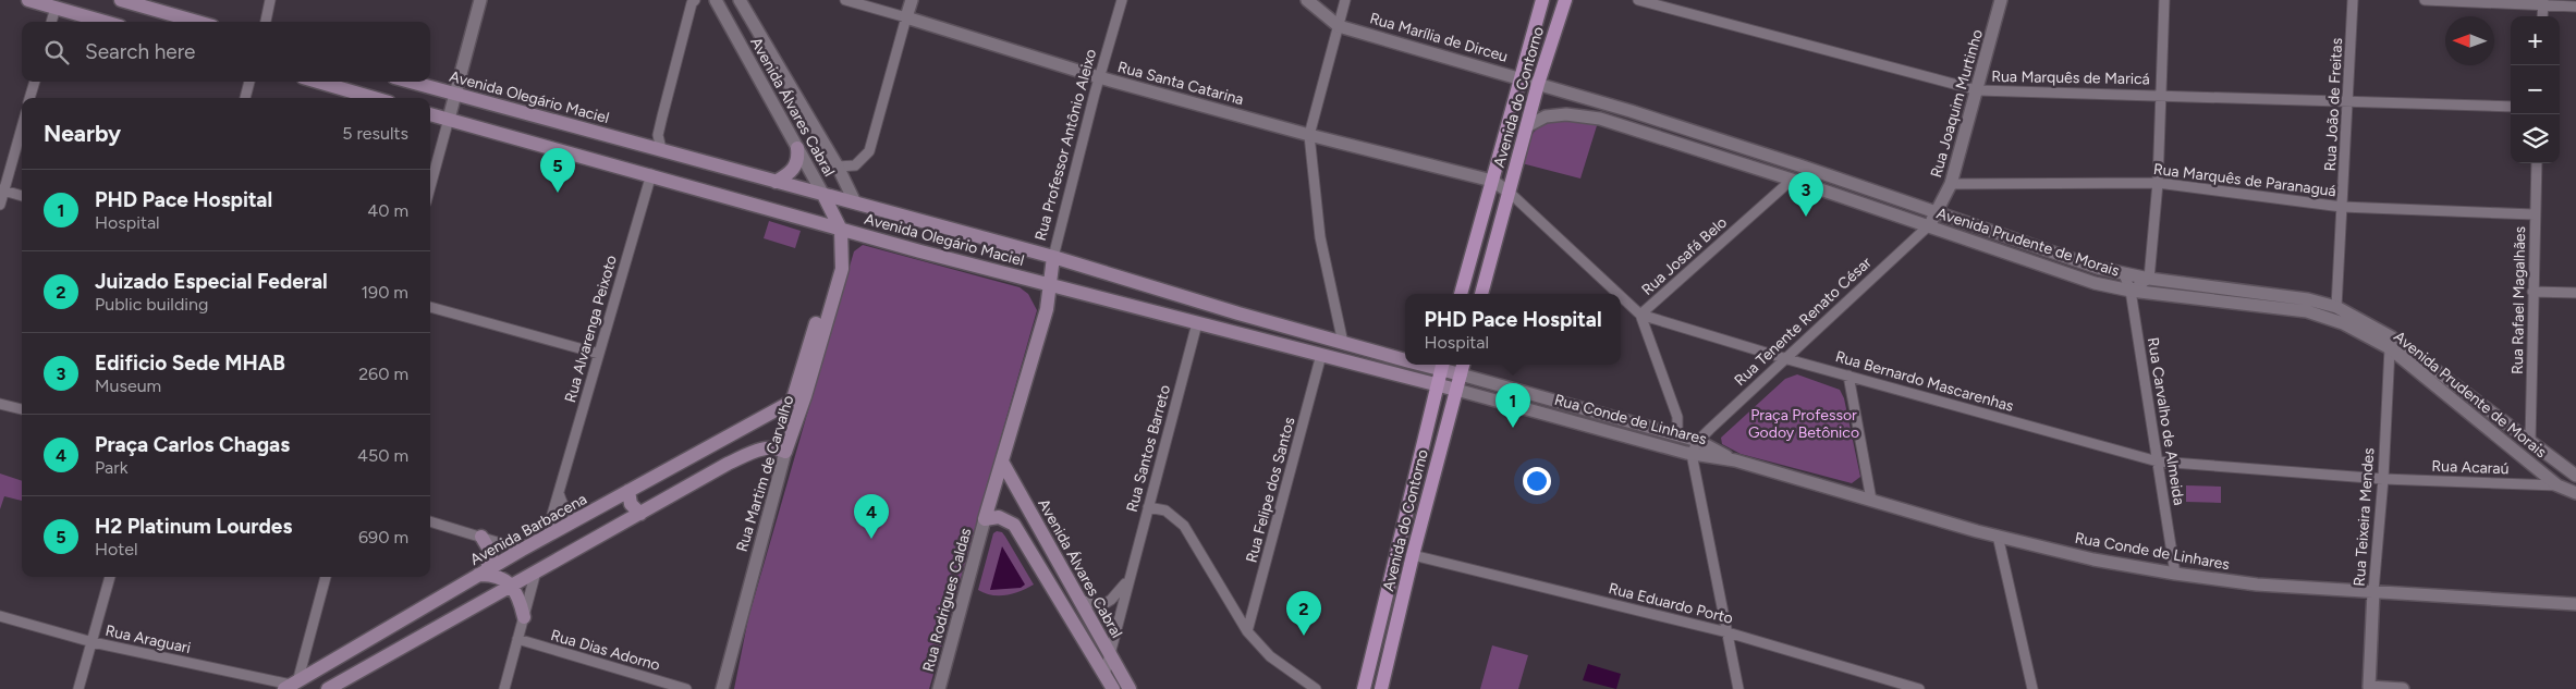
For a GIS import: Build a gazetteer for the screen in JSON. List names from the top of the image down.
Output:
{
  "streets": {
    "main road": [
      "Avenida Olegário Maciel",
      "Avenida do Contorno",
      "Avenida Álvares Cabral",
      "Rua Professor Antônio Aleixo",
      "Rua Martim de Carvalho",
      "Avenida Barbacena"
    ],
    "street": [
      "Rua Marília de Dirceu",
      "Rua Marquês de Maricá",
      "Rua Santa Catarina",
      "Rua Joaquim Murtinho",
      "Rua João de Freitas",
      "Rua Marquês de Paranaguá",
      "Avenida Prudente de Morais",
      "Rua Josafá Belo",
      "Rua Rafael Magalhães",
      "Rua Tenente Renato César",
      "Rua Alvarenga Peixoto",
      "Rua Bernardo Mascarenhas",
      "Rua Conde de Linhares",
      "Rua Carvalho de Almeida",
      "Rua Santos Barreto",
      "Rua Acaraú",
      "Rua Felipe dos Santos",
      "Rua Teixeira Mendes",
      "Rua Rodrigues Caldas",
      "Rua Eduardo Porto",
      "Rua Araguari",
      "Rua Dias Adorno"
    ]
  },
  "crossings": [
    ["Rua Marília de Dirceu", "Avenida do Contorno"],
    ["Rua Marília de Dirceu", "Avenida Prudente de Morais"],
    ["Rua Marquês de Maricá", "Rua Joaquim Murtinho"],
    ["Rua Marquês de Maricá", "Rua João de Freitas"],
    ["Rua Santa Catarina", "Avenida do Contorno"],
    ["Rua Santa Catarina", "Rua Professor Antônio Aleixo"],
    ["Rua Santa Catarina", "Rua Bernardo Mascarenhas"],
    ["Avenida Olegário Maciel", "Avenida do Contorno"],
    ["Avenida Olegário Maciel", "Avenida Álvares Cabral"],
    ["Avenida Olegário Maciel", "Rua Professor Antônio Aleixo"],
    ["Avenida Olegário Maciel", "Rua Alvarenga Peixoto"],
    ["Avenida Olegário Maciel", "Rua Conde de Linhares"],
    ["Avenida Olegário Maciel", "Rua Santos Barreto"],
    ["Avenida Olegário Maciel", "Rua Martim de Carvalho"],
    ["Avenida Olegário Maciel", "Rua Felipe dos Santos"],
    ["Avenida do Contorno", "Avenida Prudente de Morais"],
    ["Avenida do Contorno", "Rua Bernardo Mascarenhas"],
    ["Avenida do Contorno", "Rua Conde de Linhares"],
    ["Avenida do Contorno", "Rua Eduardo Porto"],
    ["Rua Joaquim Murtinho", "Rua Marquês de Paranaguá"],
    ["Rua Joaquim Murtinho", "Avenida Prudente de Morais"],
    ["Rua Joaquim Murtinho", "Rua Tenente Renato César"],
    ["Rua João de Freitas", "Rua Marquês de Paranaguá"],
    ["Rua João de Freitas", "Avenida Prudente de Morais"],
    ["Avenida Álvares Cabral", "Rua Professor Antônio Aleixo"],
    ["Avenida Álvares Cabral", "Rua Santos Barreto"],
    ["Avenida Álvares Cabral", "Rua Martim de Carvalho"],
    ["Avenida Álvares Cabral", "Rua Rodrigues Caldas"],
    ["Rua Professor Antônio Aleixo", "Rua Rodrigues Caldas"],
    ["Rua Marquês de Paranaguá", "Rua Rafael Magalhães"],
    ["Avenida Prudente de Morais", "Rua Josafá Belo"],
    ["Avenida Prudente de Morais", "Rua Rafael Magalhães"],
    ["Avenida Prudente de Morais", "Rua Tenente Renato César"],
    ["Avenida Prudente de Morais", "Rua Carvalho de Almeida"],
    ["Avenida Prudente de Morais", "Rua Acaraú"],
    ["Avenida Prudente de Morais", "Rua Teixeira Mendes"],
    ["Rua Josafá Belo", "Rua Bernardo Mascarenhas"],
    ["Rua Josafá Belo", "Rua Conde de Linhares"],
    ["Rua Tenente Renato César", "Rua Bernardo Mascarenhas"],
    ["Rua Tenente Renato César", "Rua Conde de Linhares"],
    ["Rua Alvarenga Peixoto", "Avenida Barbacena"],
    ["Rua Bernardo Mascarenhas", "Rua Carvalho de Almeida"],
    ["Rua Bernardo Mascarenhas", "Rua Acaraú"],
    ["Rua Bernardo Mascarenhas", "Rua Teixeira Mendes"],
    ["Rua Conde de Linhares", "Rua Carvalho de Almeida"],
    ["Rua Conde de Linhares", "Rua Teixeira Mendes"],
    ["Rua Acaraú", "Rua Teixeira Mendes"],
    ["Rua Martim de Carvalho", "Avenida Barbacena"],
    ["Avenida Barbacena", "Rua Araguari"]
  ],
  "parks": ["Praça Professor Godoy Betônico"],
  "north": "left",
  "page": {
    "map_buttons": ["+", "−"],
    "search": "Search here",
    "heading": ["Nearby", "5 results"],
    "pins": [
      "5",
      "3",
      "1",
      "4",
      "2"
    ],
    "list": [
      {
        "mark": "1",
        "name": "PHD Pace Hospital",
        "note": "Hospital",
        "value": "40 m"
      },
      {
        "mark": "2",
        "name": "Juizado Especial Federal",
        "note": "Public building",
        "value": "190 m"
      },
      {
        "mark": "3",
        "name": "Edificio Sede MHAB",
        "note": "Museum",
        "value": "260 m"
      },
      {
        "mark": "4",
        "name": "Praça Carlos Chagas",
        "note": "Park",
        "value": "450 m"
      },
      {
        "mark": "5",
        "name": "H2 Platinum Lourdes",
        "note": "Hotel",
        "value": "690 m"
      }
    ],
    "popup": ["PHD Pace Hospital", "Hospital"]
  }
}
